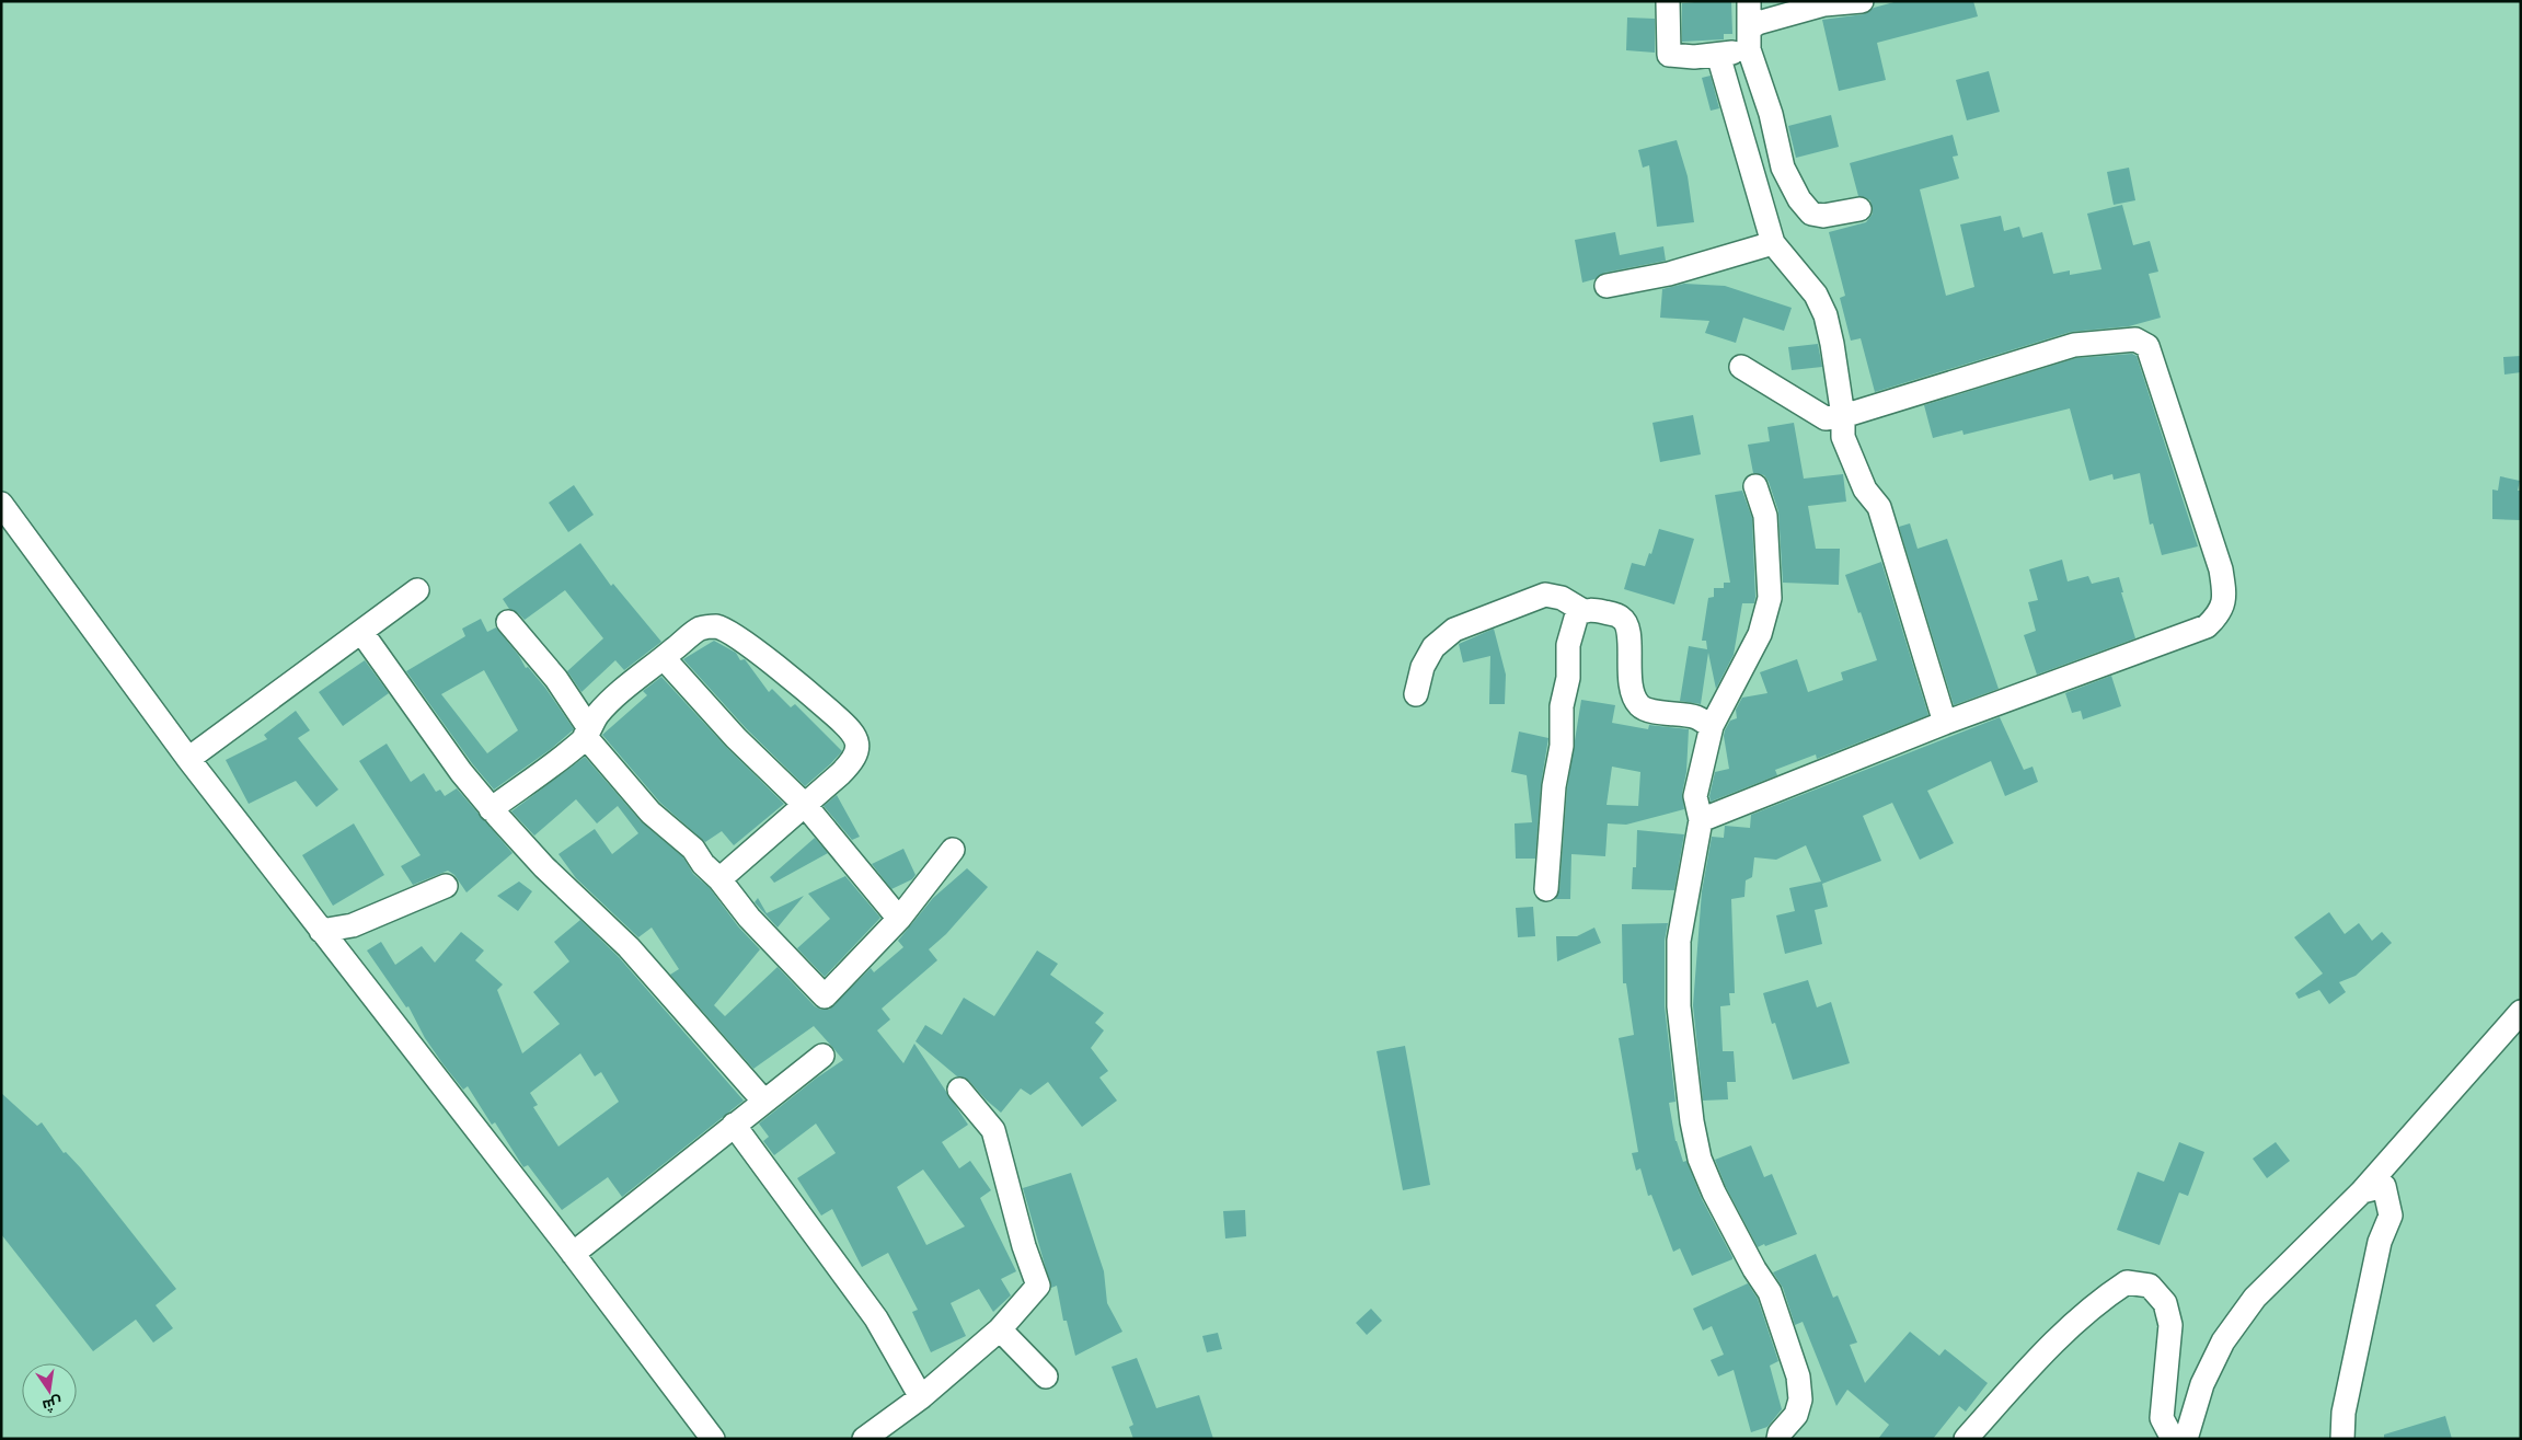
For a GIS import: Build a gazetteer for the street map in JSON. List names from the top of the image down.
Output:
{
  "north": "bottom"
}
